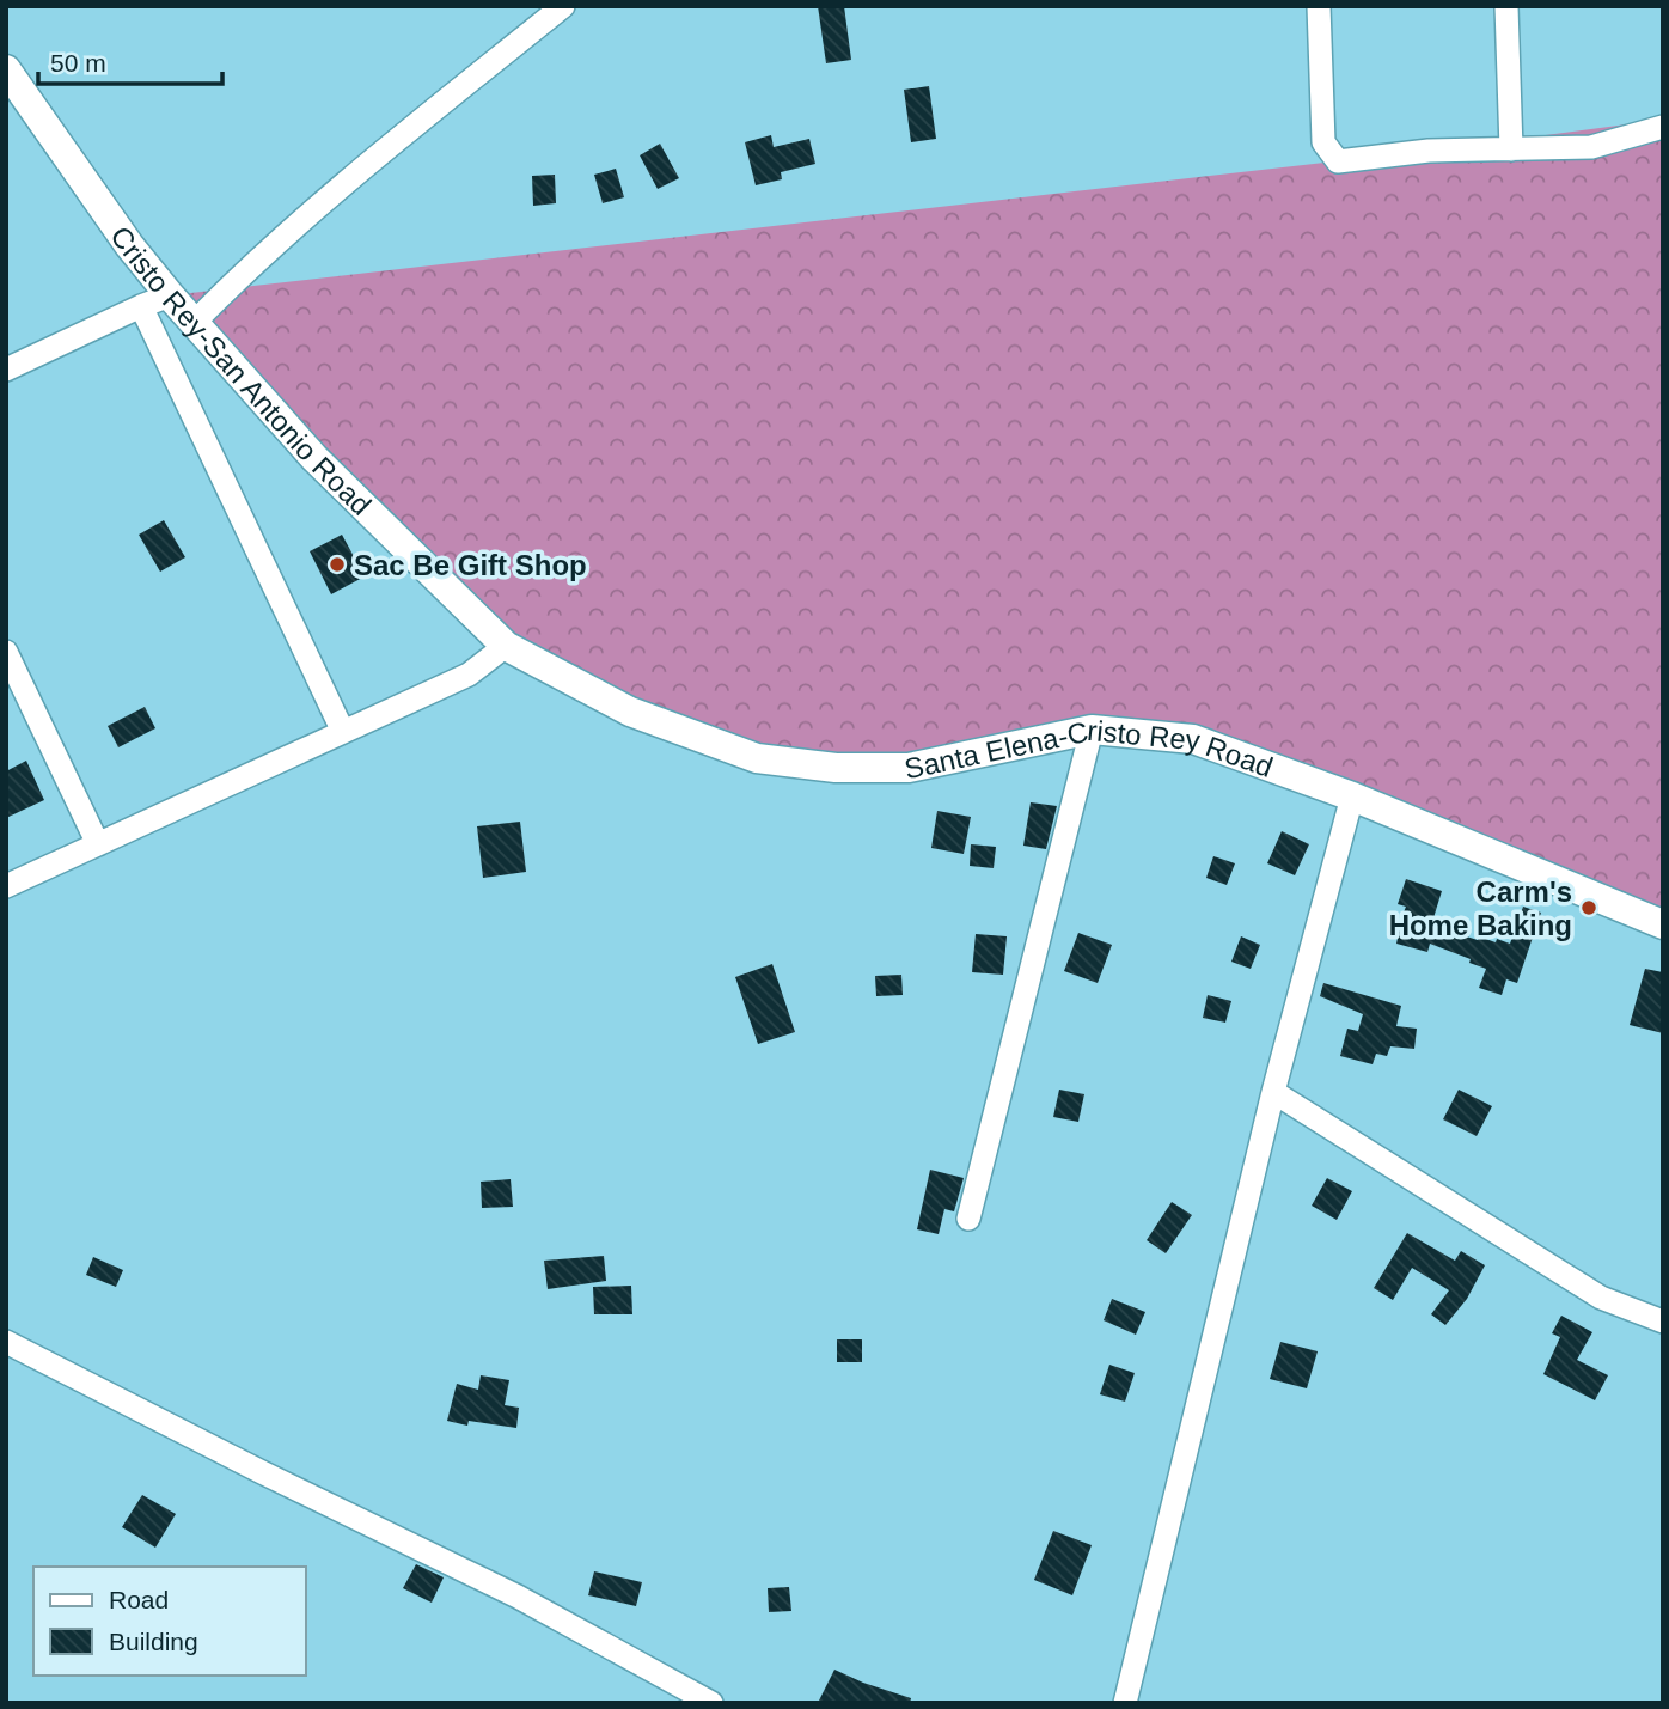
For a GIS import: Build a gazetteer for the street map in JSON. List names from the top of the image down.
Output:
{
  "streets": {
    "main road": ["Cristo Rey-San Antonio Road", "Santa Elena-Cristo Rey Road"]
  },
  "crossings": [
    ["Cristo Rey-San Antonio Road", "Santa Elena-Cristo Rey Road"]
  ],
  "places": ["Sac Be Gift Shop", "Carm's Home Baking"],
  "legend": ["Road", "Building"],
  "scale_bar": "50 m"
}
